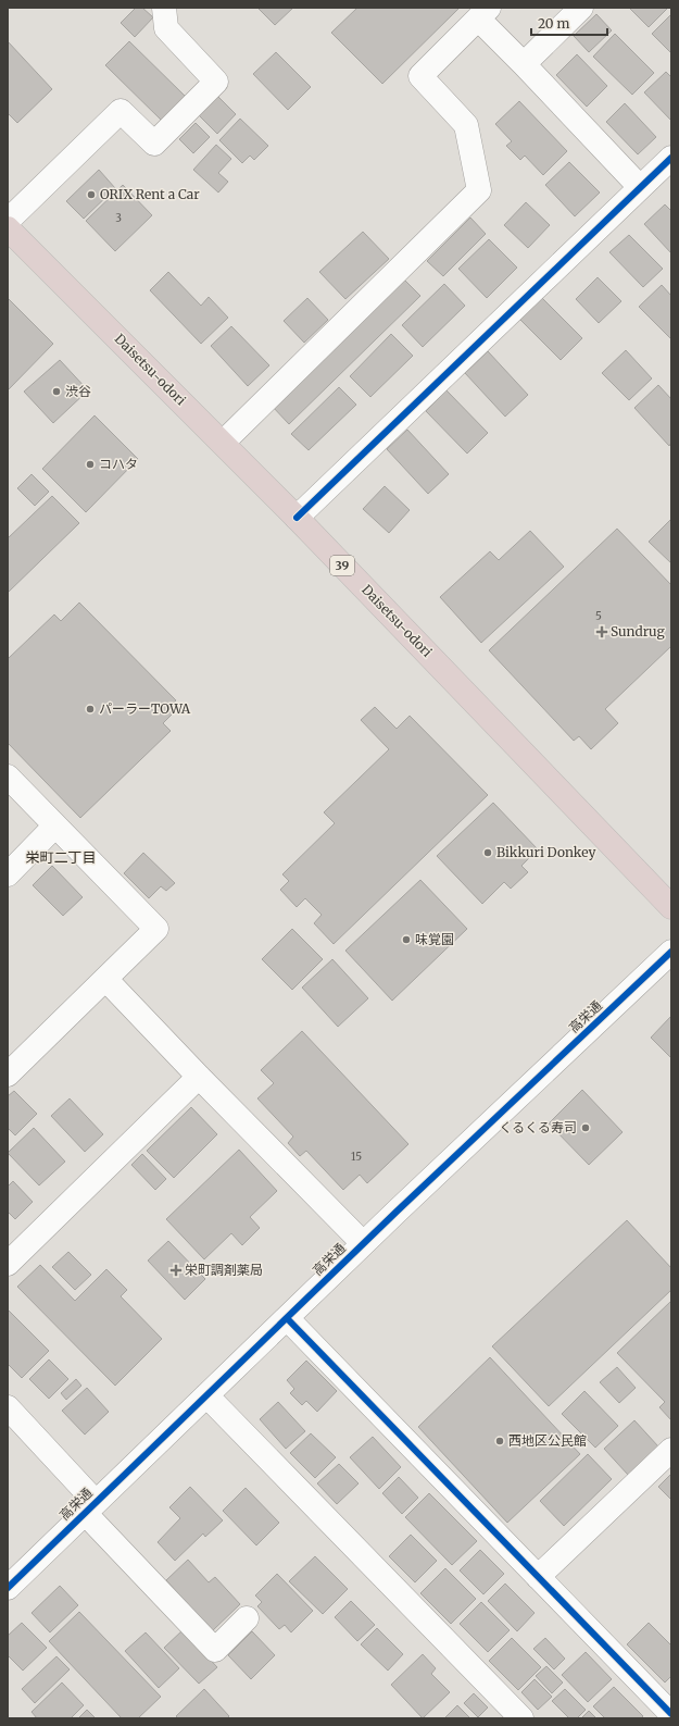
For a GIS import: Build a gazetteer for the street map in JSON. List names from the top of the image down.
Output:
{
  "streets": {
    "highway": ["Daisetsu-odori", "39"],
    "street": ["高栄通"]
  },
  "districts": ["栄町二丁目"],
  "places": {
    "other": [
      "ORIX Rent a Car",
      "渋谷",
      "コハタ",
      "パーラーTOWA",
      "Bikkuri Donkey",
      "味覚園",
      "くるくる寿司",
      "西地区公民館"
    ],
    "health": ["Sundrug", "栄町調剤薬局"]
  },
  "house_numbers": ["3", "5", "15"],
  "scale_bar": "20 m"
}
